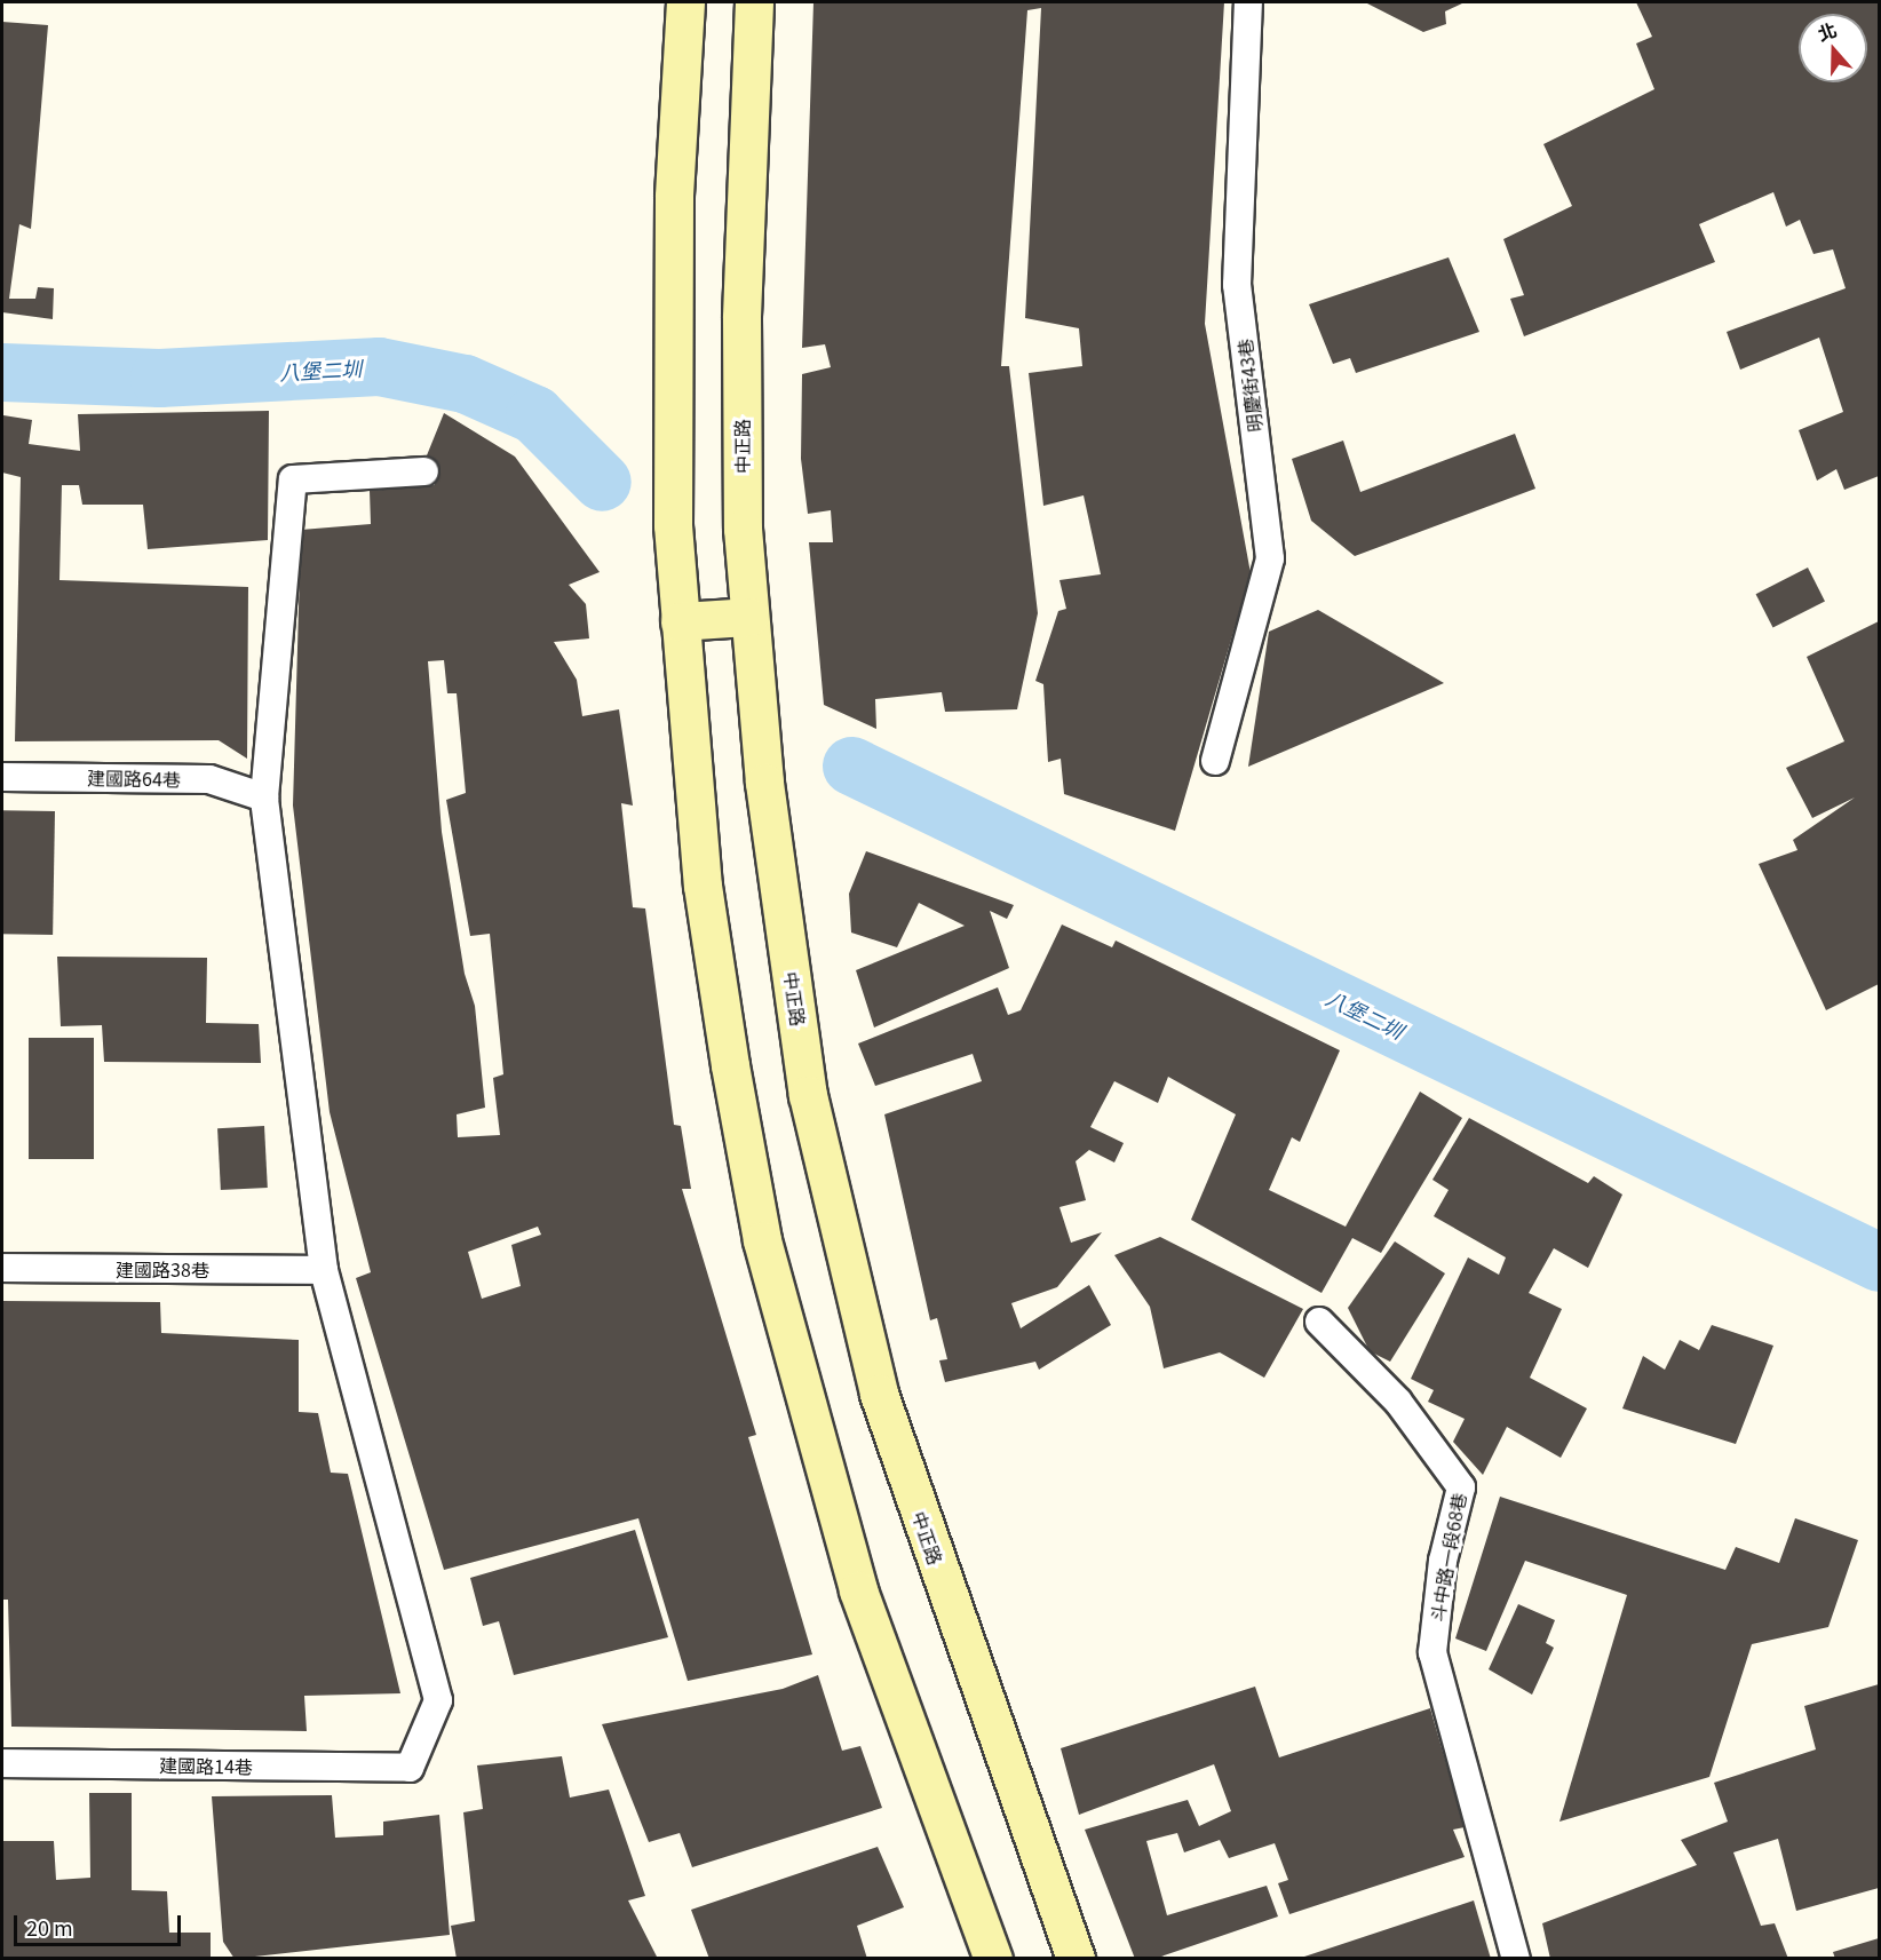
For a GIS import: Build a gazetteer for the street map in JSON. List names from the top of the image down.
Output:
{
  "streets": {
    "street": ["中正路"],
    "lane": [
      "明慶街43巷",
      "建國路64巷",
      "建國路38巷",
      "斗中路一段68巷",
      "建國路14巷"
    ]
  },
  "crossings": [
    ["建國路38巷", "建國路14巷"]
  ],
  "water": ["八堡二圳"],
  "scale_bar": "20 m",
  "north": "top"
}
